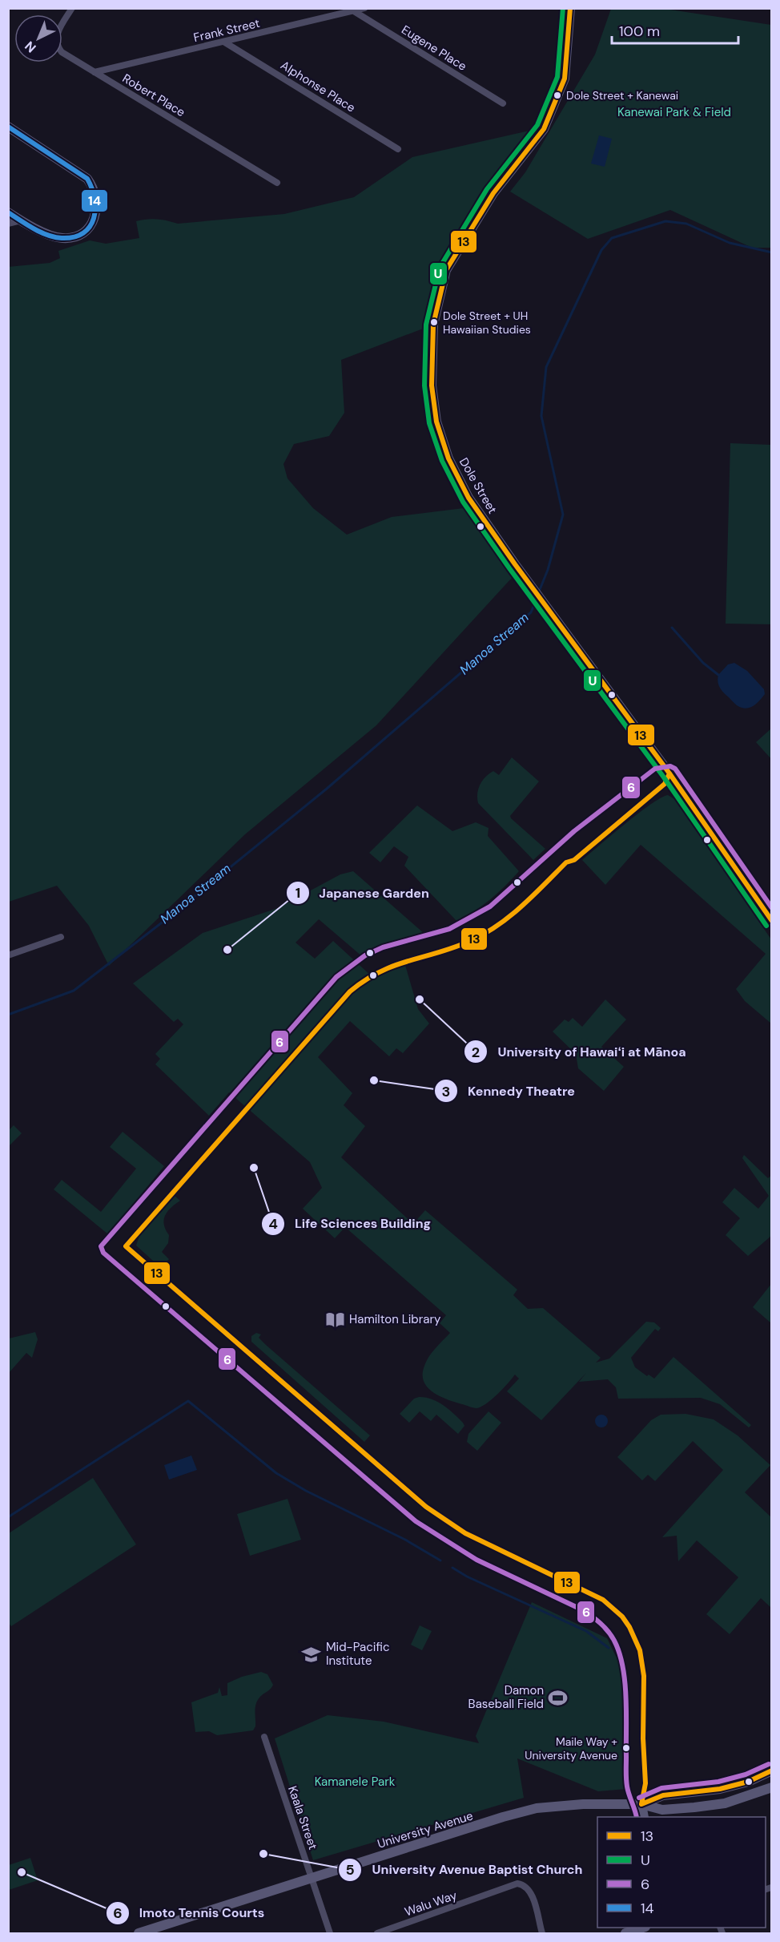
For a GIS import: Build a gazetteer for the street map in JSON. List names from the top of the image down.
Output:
{
  "streets": {
    "street": [
      "Frank Street",
      "Eugene Place",
      "Alphonse Place",
      "Robert Place",
      "Dole Street",
      "Kaala Street",
      "University Avenue",
      "Walu Way"
    ]
  },
  "crossings": [
    ["Frank Street", "Eugene Place"],
    ["Frank Street", "Alphonse Place"],
    ["Frank Street", "Robert Place"],
    ["Kaala Street", "University Avenue"]
  ],
  "water": ["Manoa Stream"],
  "parks": ["Kanewai Park & Field", "Kamanele Park"],
  "places": {
    "other": [
      "Dole Street + Kanewai",
      "Dole Street + UH Hawaiian Studies",
      "Japanese Garden",
      "University of Hawaiʻi at Mānoa",
      "Kennedy Theatre",
      "Life Sciences Building",
      "Maile Way + University Avenue",
      "University Avenue Baptist Church",
      "Imoto Tennis Courts"
    ],
    "library": ["Hamilton Library"],
    "school or university": ["Mid-Pacific Institute"],
    "sports": ["Damon Baseball Field"]
  },
  "lines": [
    "transit line 13",
    "transit line U",
    "transit line 14",
    "transit line 6"
  ],
  "legend": [
    "13",
    "U",
    "6",
    "14"
  ],
  "scale_bar": "100 m",
  "north": "bottom left"
}
